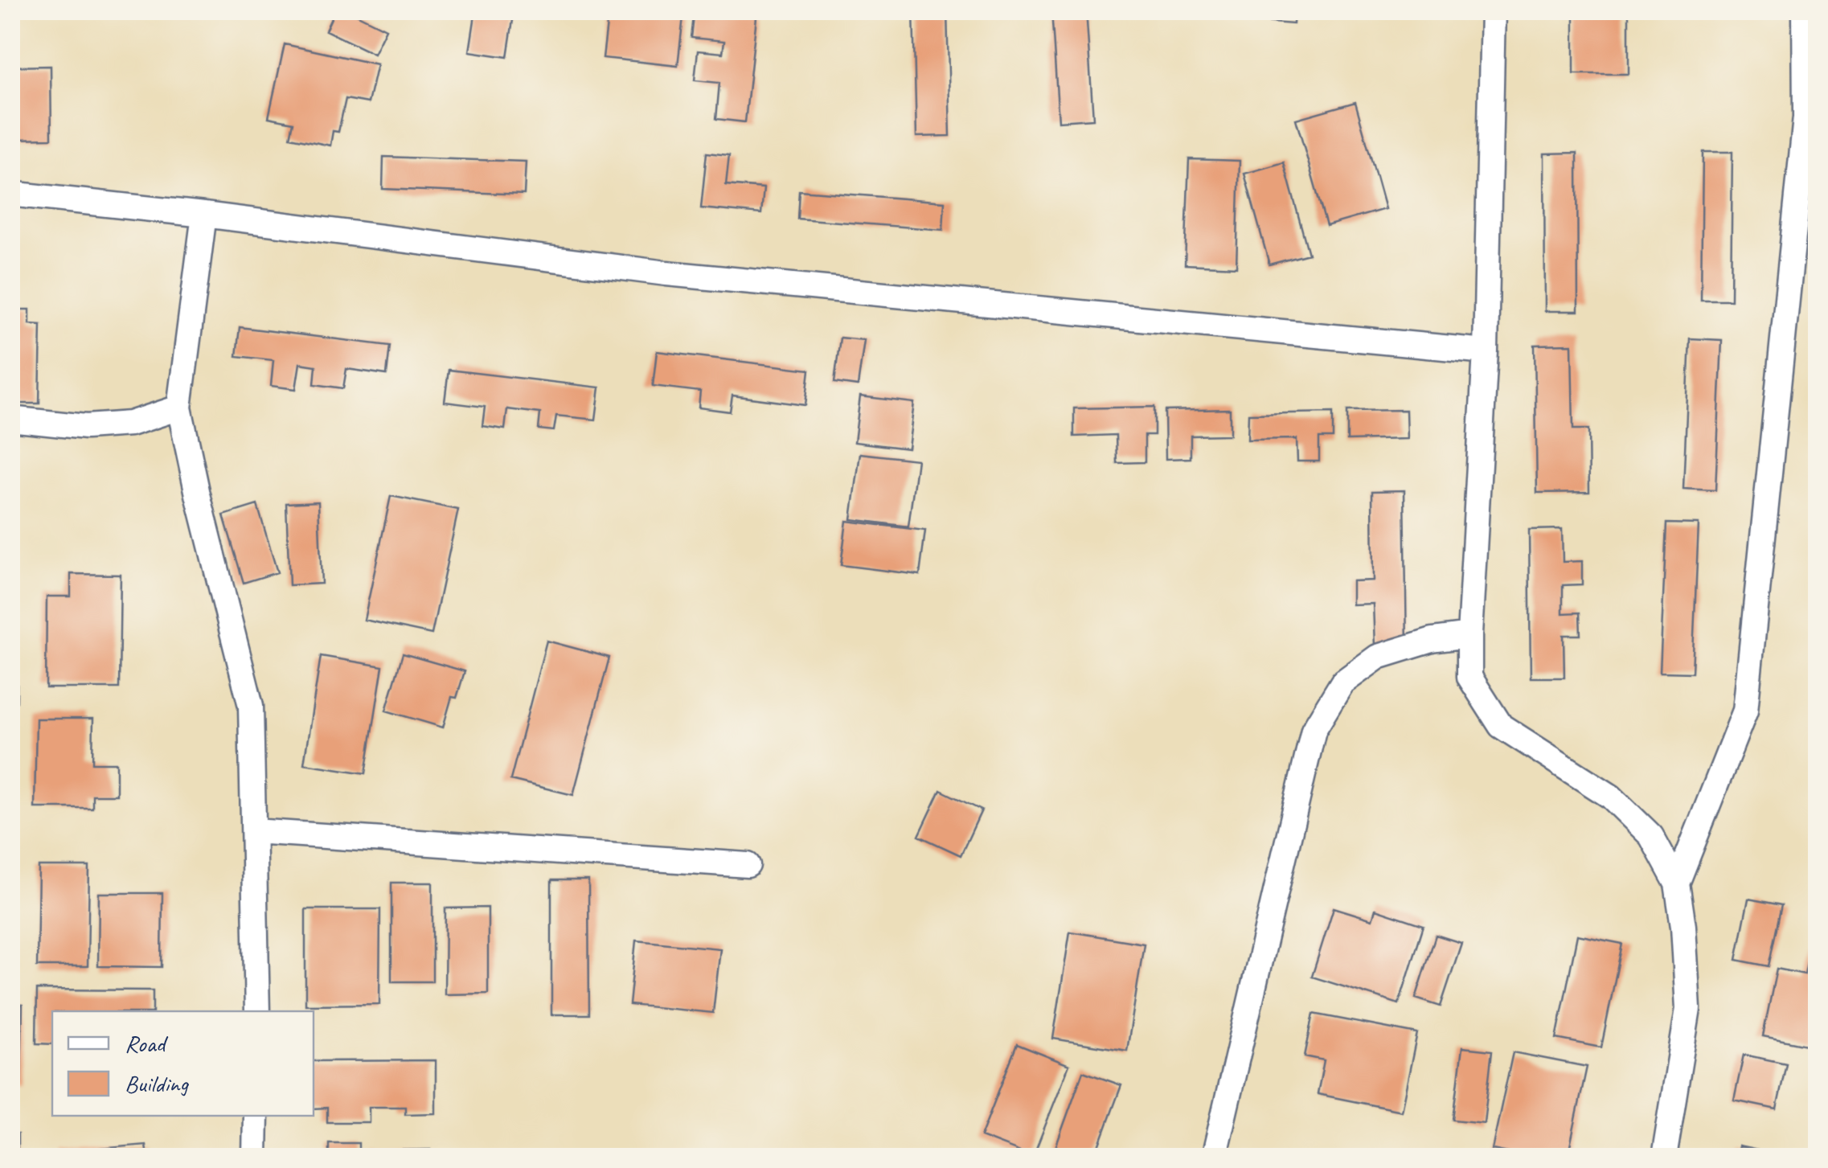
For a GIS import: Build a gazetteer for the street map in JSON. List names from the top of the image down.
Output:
{
  "legend": ["Road", "Building"]
}
